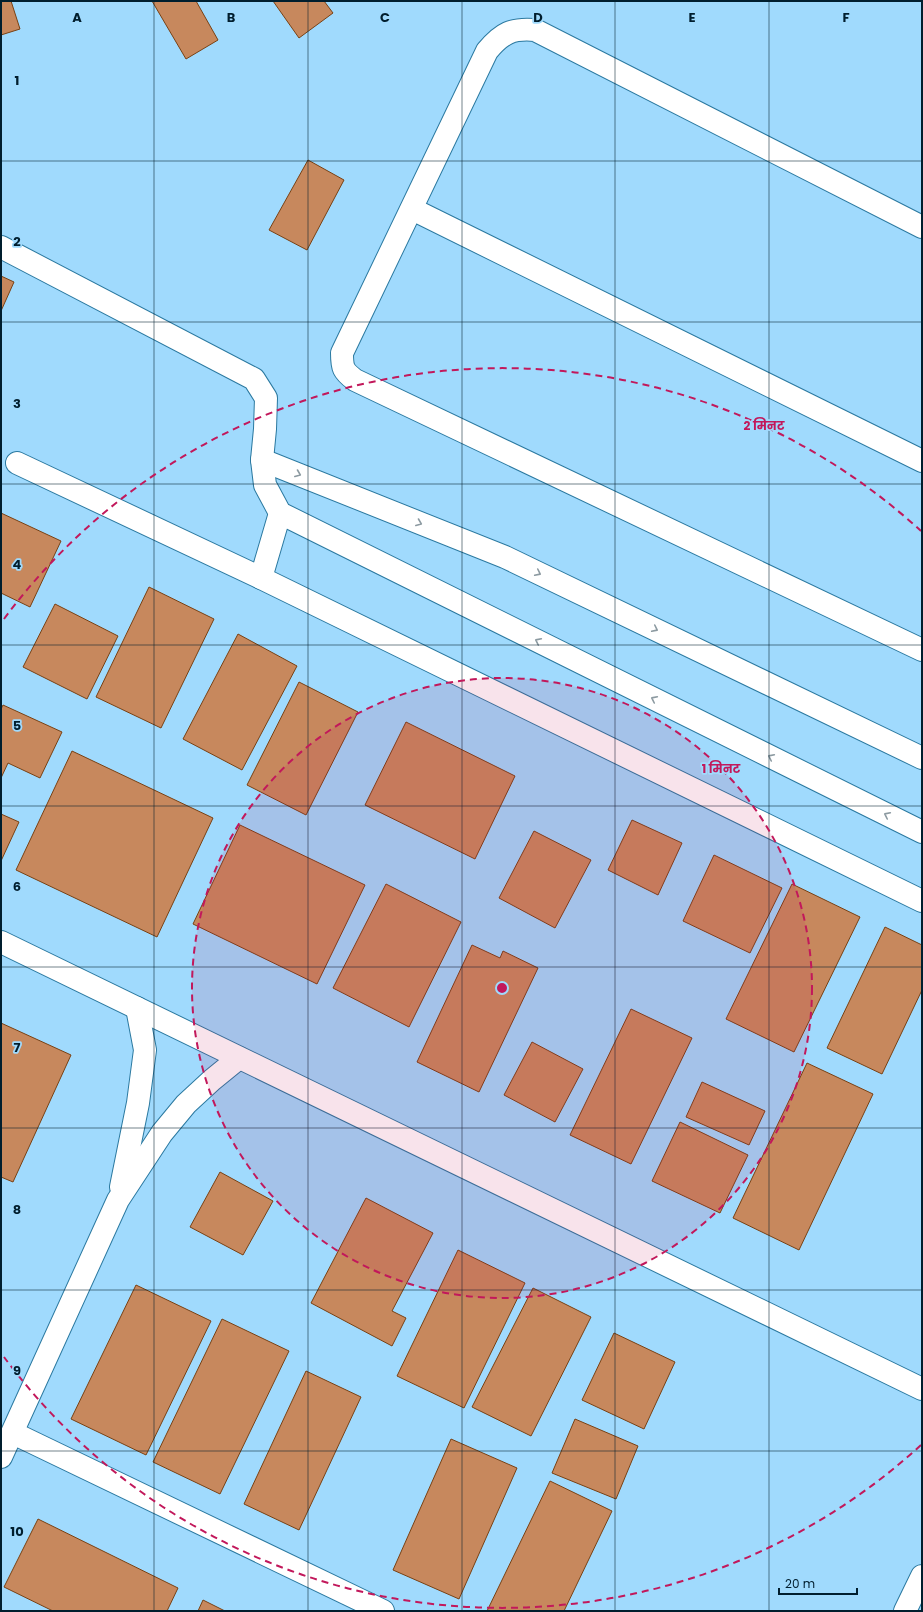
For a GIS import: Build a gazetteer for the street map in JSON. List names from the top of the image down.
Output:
{
  "scale_bar": "20 m",
  "grid": {
    "columns": [
      "A",
      "B",
      "C",
      "D",
      "E",
      "F"
    ],
    "rows": [
      "1",
      "2",
      "3",
      "4",
      "5",
      "6",
      "7",
      "8",
      "9",
      "10"
    ]
  },
  "rings": ["2 मिनट", "1 मिनट"]
}
